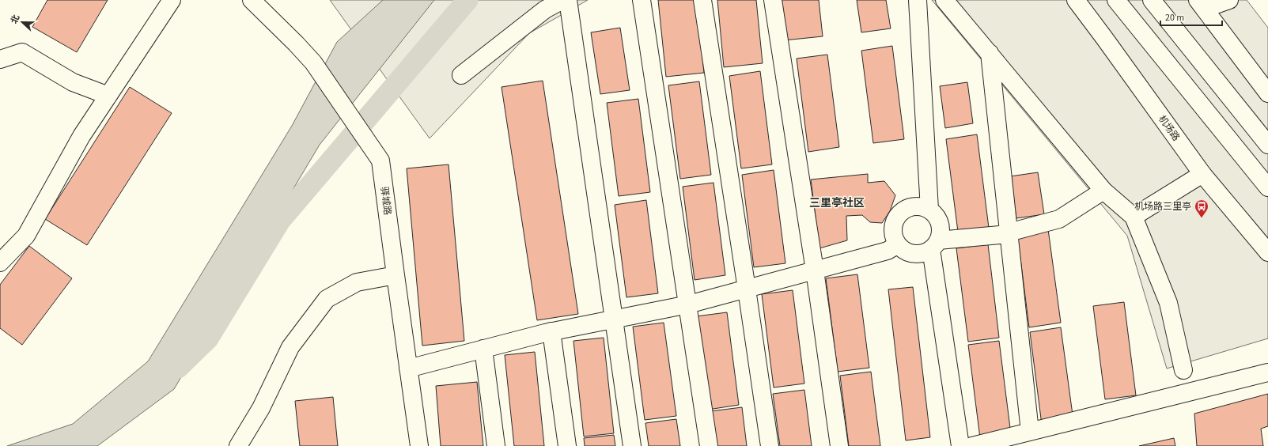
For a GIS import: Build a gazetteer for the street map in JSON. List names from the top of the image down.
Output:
{
  "streets": {
    "street": ["机场路", "驿城路"]
  },
  "districts": ["三里亭社区"],
  "places": {
    "bus stop": ["机场路三里亭"]
  },
  "scale_bar": "20 m",
  "north": "left"
}
